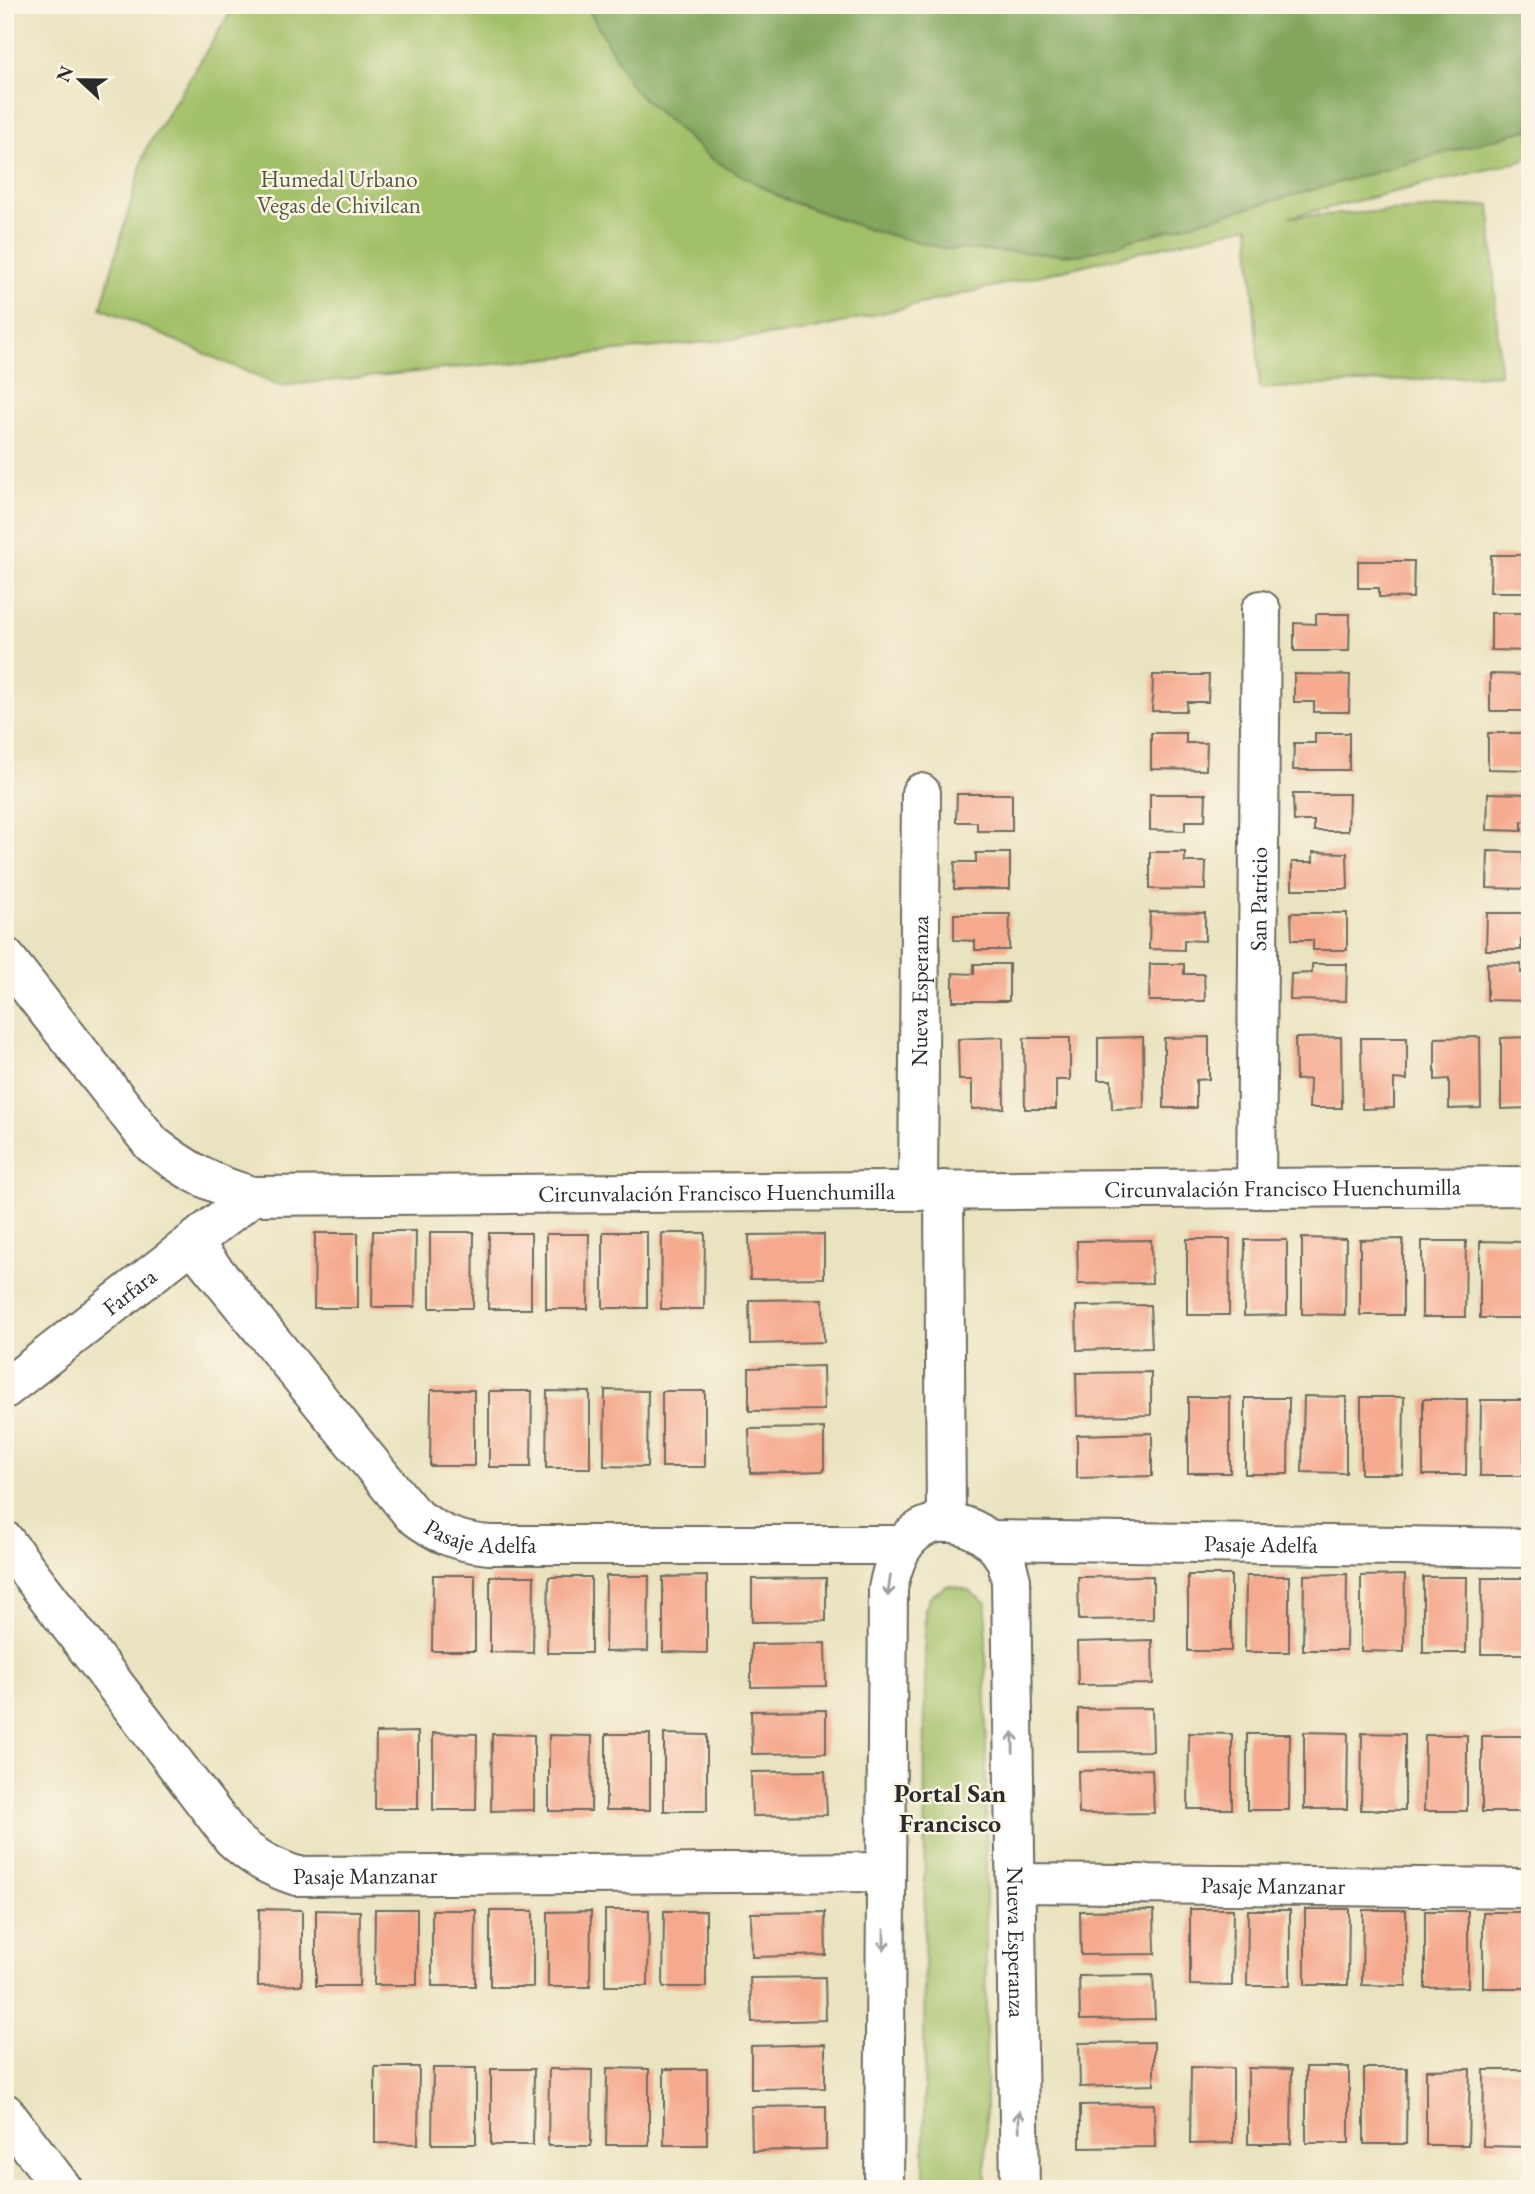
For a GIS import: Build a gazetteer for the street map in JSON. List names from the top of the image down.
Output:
{
  "streets": {
    "street": [
      "San Patricio",
      "Nueva Esperanza",
      "Circunvalación Francisco Huenchumilla",
      "Farfara",
      "Pasaje Adelfa",
      "Pasaje Manzanar"
    ]
  },
  "crossings": [
    ["San Patricio", "Circunvalación Francisco Huenchumilla"],
    ["Nueva Esperanza", "Circunvalación Francisco Huenchumilla"],
    ["Nueva Esperanza", "Pasaje Adelfa"],
    ["Nueva Esperanza", "Pasaje Manzanar"],
    ["Circunvalación Francisco Huenchumilla", "Farfara"],
    ["Farfara", "Pasaje Adelfa"]
  ],
  "districts": ["Portal San Francisco"],
  "parks": ["Humedal Urbano Vegas de Chivilcan"],
  "north": "left"
}
